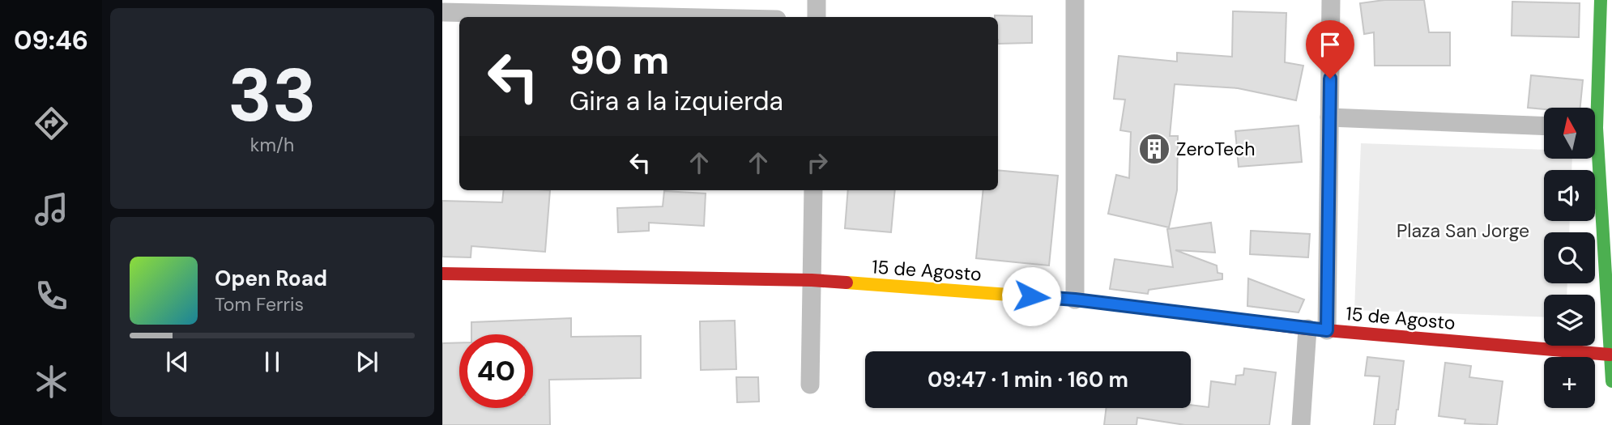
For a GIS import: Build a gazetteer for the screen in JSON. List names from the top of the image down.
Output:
{
  "streets": {
    "street": ["15 de Agosto"]
  },
  "parks": ["Plaza San Jorge"],
  "places": {
    "building": ["ZeroTech"]
  },
  "north": "top",
  "page": {
    "tabs": "09:46",
    "tile": ["33", "km/h"],
    "turn": ["90 m", "Gira a la izquierda"],
    "map_buttons": "+",
    "song": ["Open Road", "Tom Ferris"],
    "limit": "40",
    "trip": "09:47 · 1 min · 160 m"
  }
}
